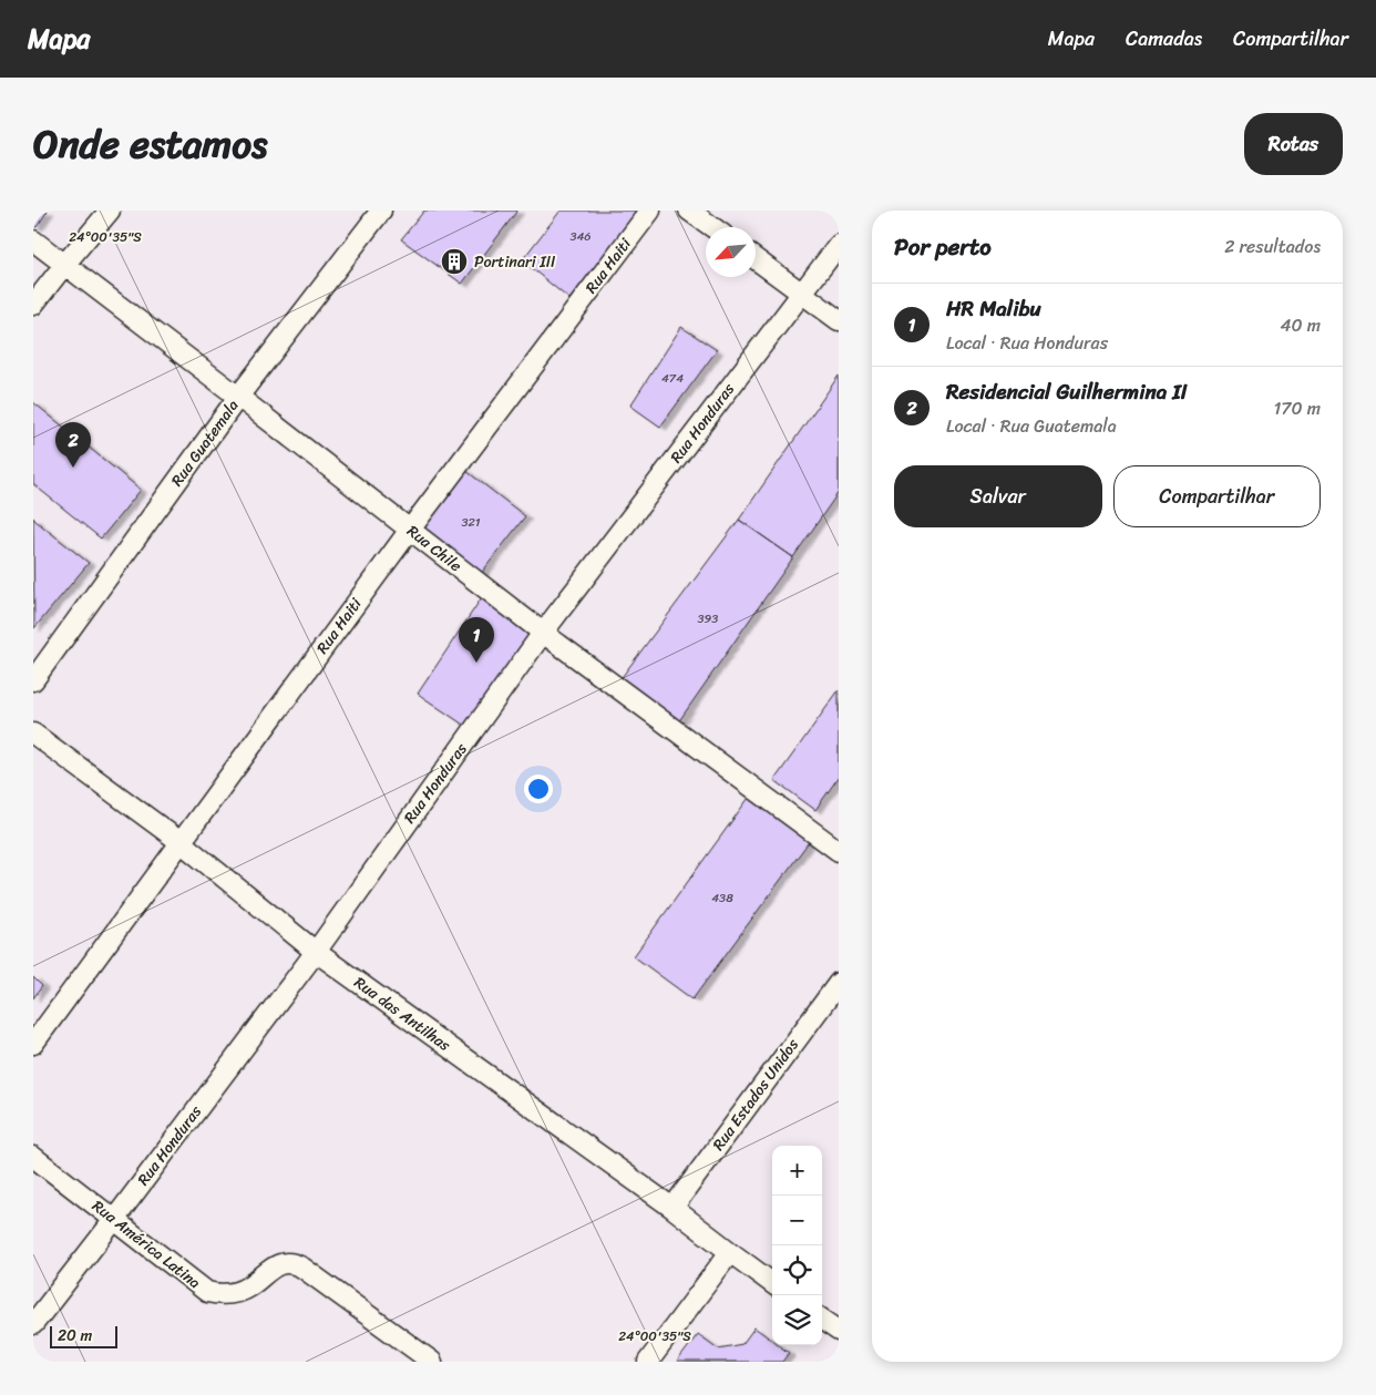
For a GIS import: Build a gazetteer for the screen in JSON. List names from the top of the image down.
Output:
{
  "streets": {
    "street": [
      "Rua Haiti",
      "Rua Honduras",
      "Rua Guatemala",
      "Rua Chile",
      "Rua das Antilhas",
      "Rua Estados Unidos",
      "Rua América Latina"
    ]
  },
  "crossings": [
    ["Rua Haiti", "Rua Chile"],
    ["Rua Haiti", "Rua das Antilhas"],
    ["Rua Honduras", "Rua Chile"],
    ["Rua Honduras", "Rua das Antilhas"],
    ["Rua Honduras", "Rua América Latina"],
    ["Rua Guatemala", "Rua Chile"],
    ["Rua das Antilhas", "Rua Estados Unidos"]
  ],
  "places": {
    "building": ["Portinari III"]
  },
  "house_numbers": [
    "346",
    "474",
    "321",
    "393",
    "438"
  ],
  "scale_bar": "20 m",
  "north": "bottom left",
  "page": {
    "header": "Mapa",
    "nav": ["Mapa", "Camadas", "Compartilhar"],
    "title": "Onde estamos",
    "buttons": [
      "Rotas",
      ["Salvar", "Compartilhar"]
    ],
    "heading": ["Por perto", "2 resultados"],
    "list": [
      {
        "mark": "1",
        "name": "HR Malibu",
        "note": "Local · Rua Honduras",
        "value": "40 m"
      },
      {
        "mark": "2",
        "name": "Residencial Guilhermina II",
        "note": "Local · Rua Guatemala",
        "value": "170 m"
      }
    ],
    "pins": ["2", "1"],
    "map_buttons": ["+", "−"],
    "scale": "20 m"
  },
  "coordinates": ["24°00'35\"S"]
}
